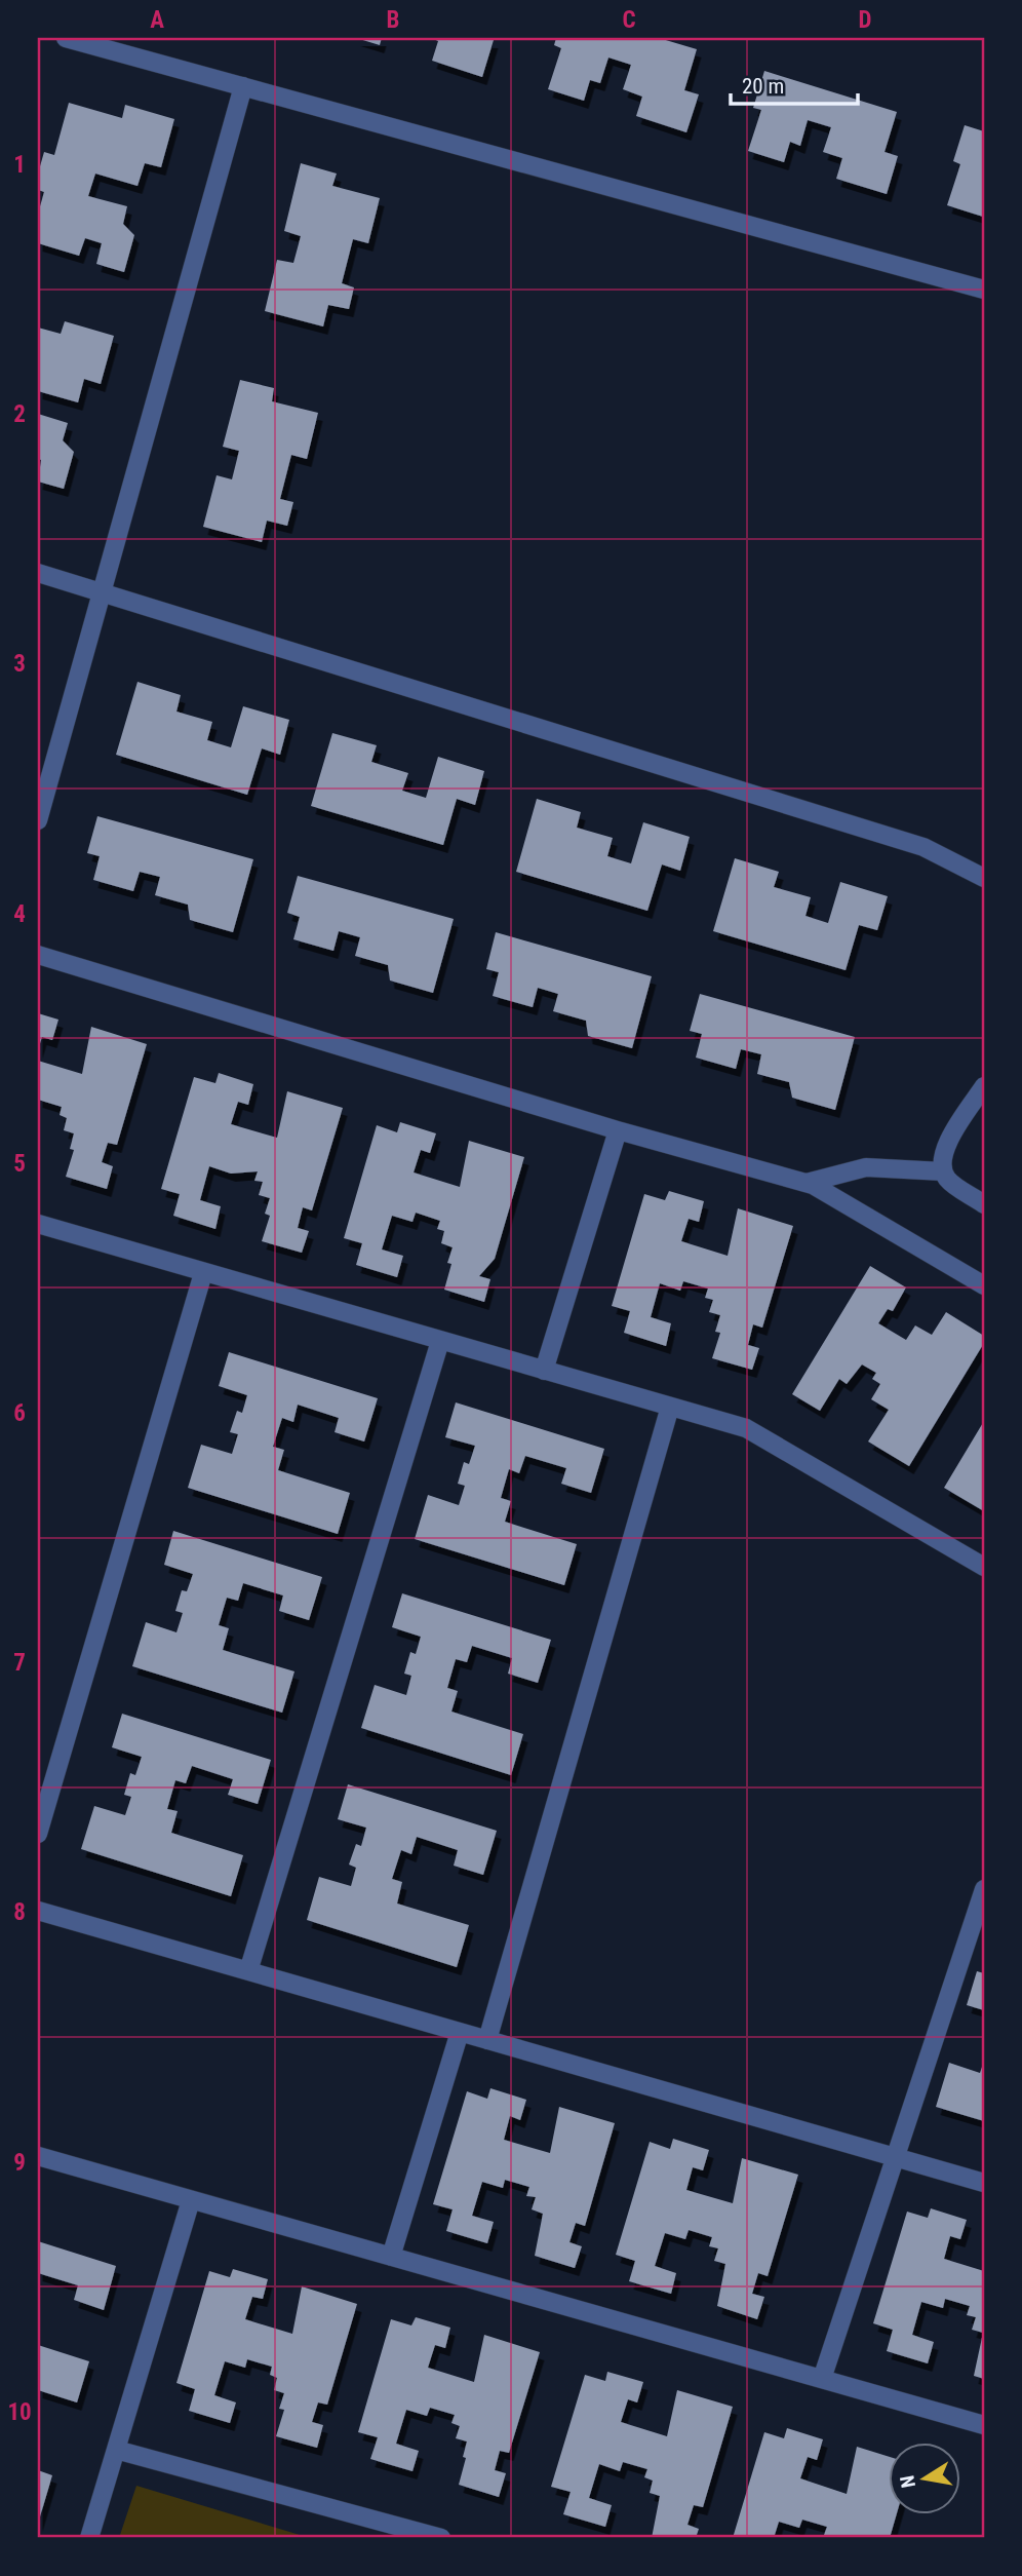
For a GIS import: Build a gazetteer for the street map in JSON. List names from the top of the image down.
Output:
{
  "scale_bar": "20 m",
  "north": "left",
  "grid": {
    "columns": [
      "A",
      "B",
      "C",
      "D"
    ],
    "rows": [
      "1",
      "2",
      "3",
      "4",
      "5",
      "6",
      "7",
      "8",
      "9",
      "10"
    ]
  }
}
